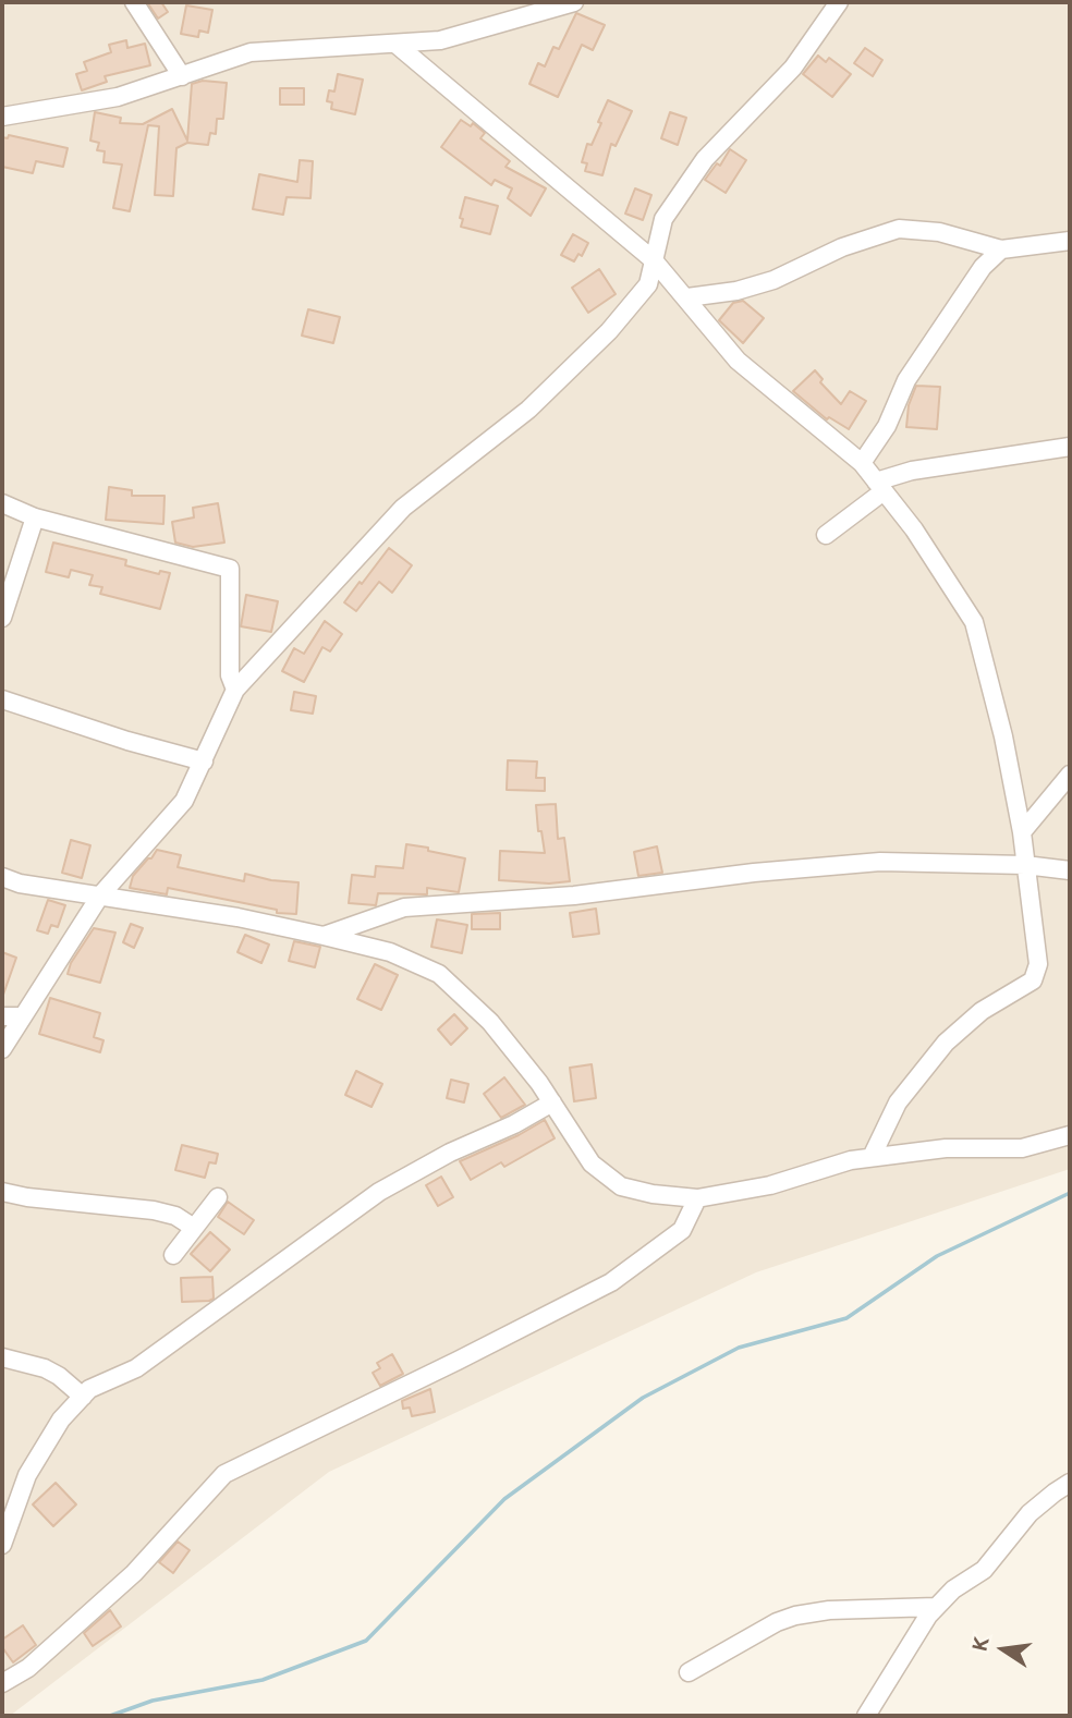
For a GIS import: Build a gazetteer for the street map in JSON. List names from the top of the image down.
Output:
{
  "north": "left"
}
